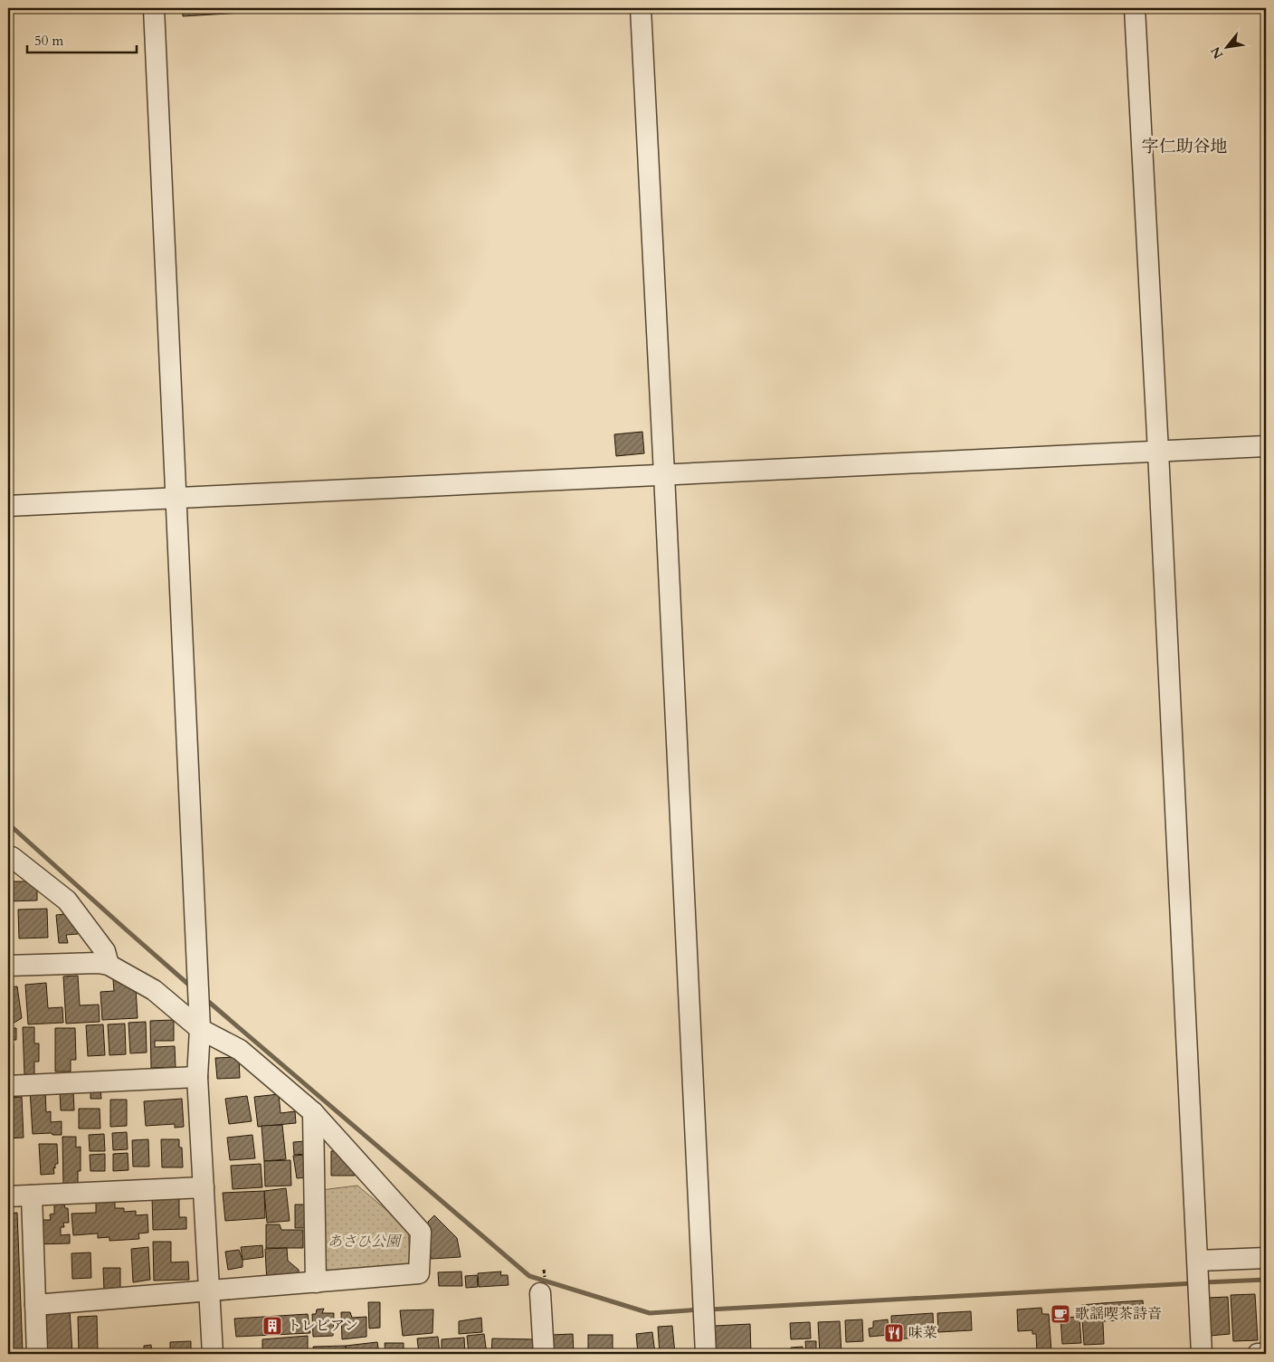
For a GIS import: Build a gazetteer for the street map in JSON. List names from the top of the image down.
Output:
{
  "districts": ["字仁助谷地"],
  "parks": ["あさひ公園"],
  "places": {
    "cafe": ["歌謡喫茶詩音"],
    "building": ["トレビアン"],
    "restaurant": ["味菜"]
  },
  "scale_bar": "50 m",
  "north": "bottom left"
}
